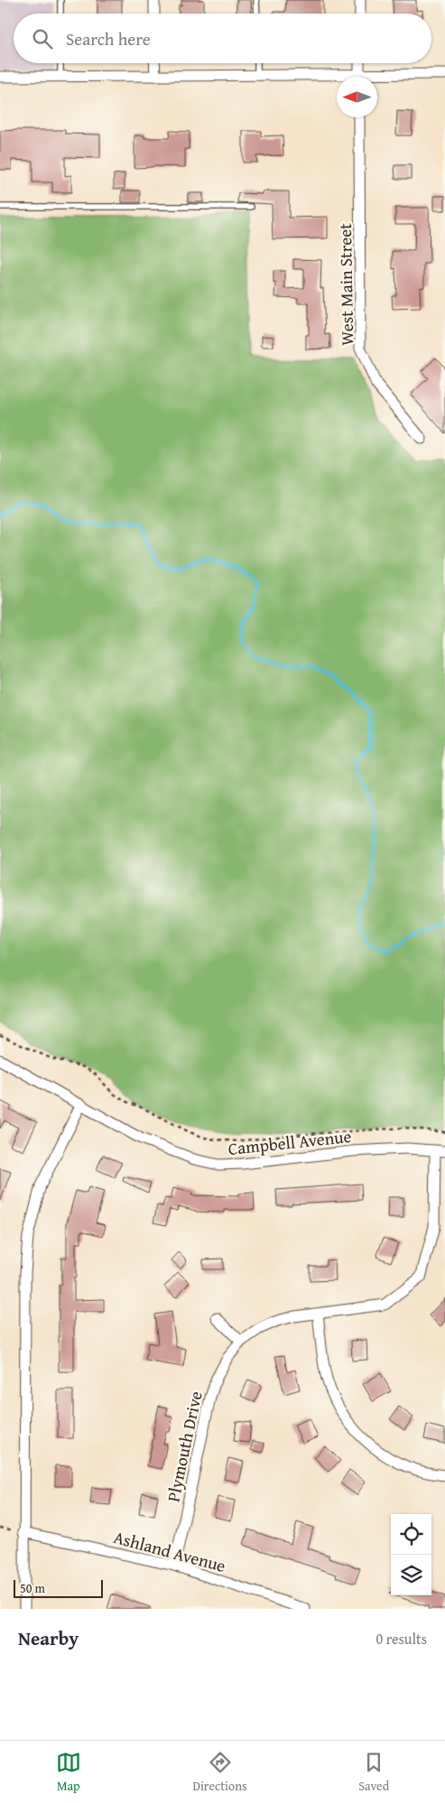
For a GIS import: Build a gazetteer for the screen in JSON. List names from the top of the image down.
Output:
{
  "streets": {
    "street": [
      "West Main Street",
      "Campbell Avenue",
      "Plymouth Drive",
      "Ashland Avenue"
    ]
  },
  "crossings": [
    ["Campbell Avenue", "Plymouth Drive"],
    ["Plymouth Drive", "Ashland Avenue"]
  ],
  "scale_bar": "50 m",
  "north": "left",
  "page": {
    "search": "Search here",
    "scale": "50 m",
    "heading": ["Nearby", "0 results"],
    "nav": ["Map", "Directions", "Saved"]
  }
}
